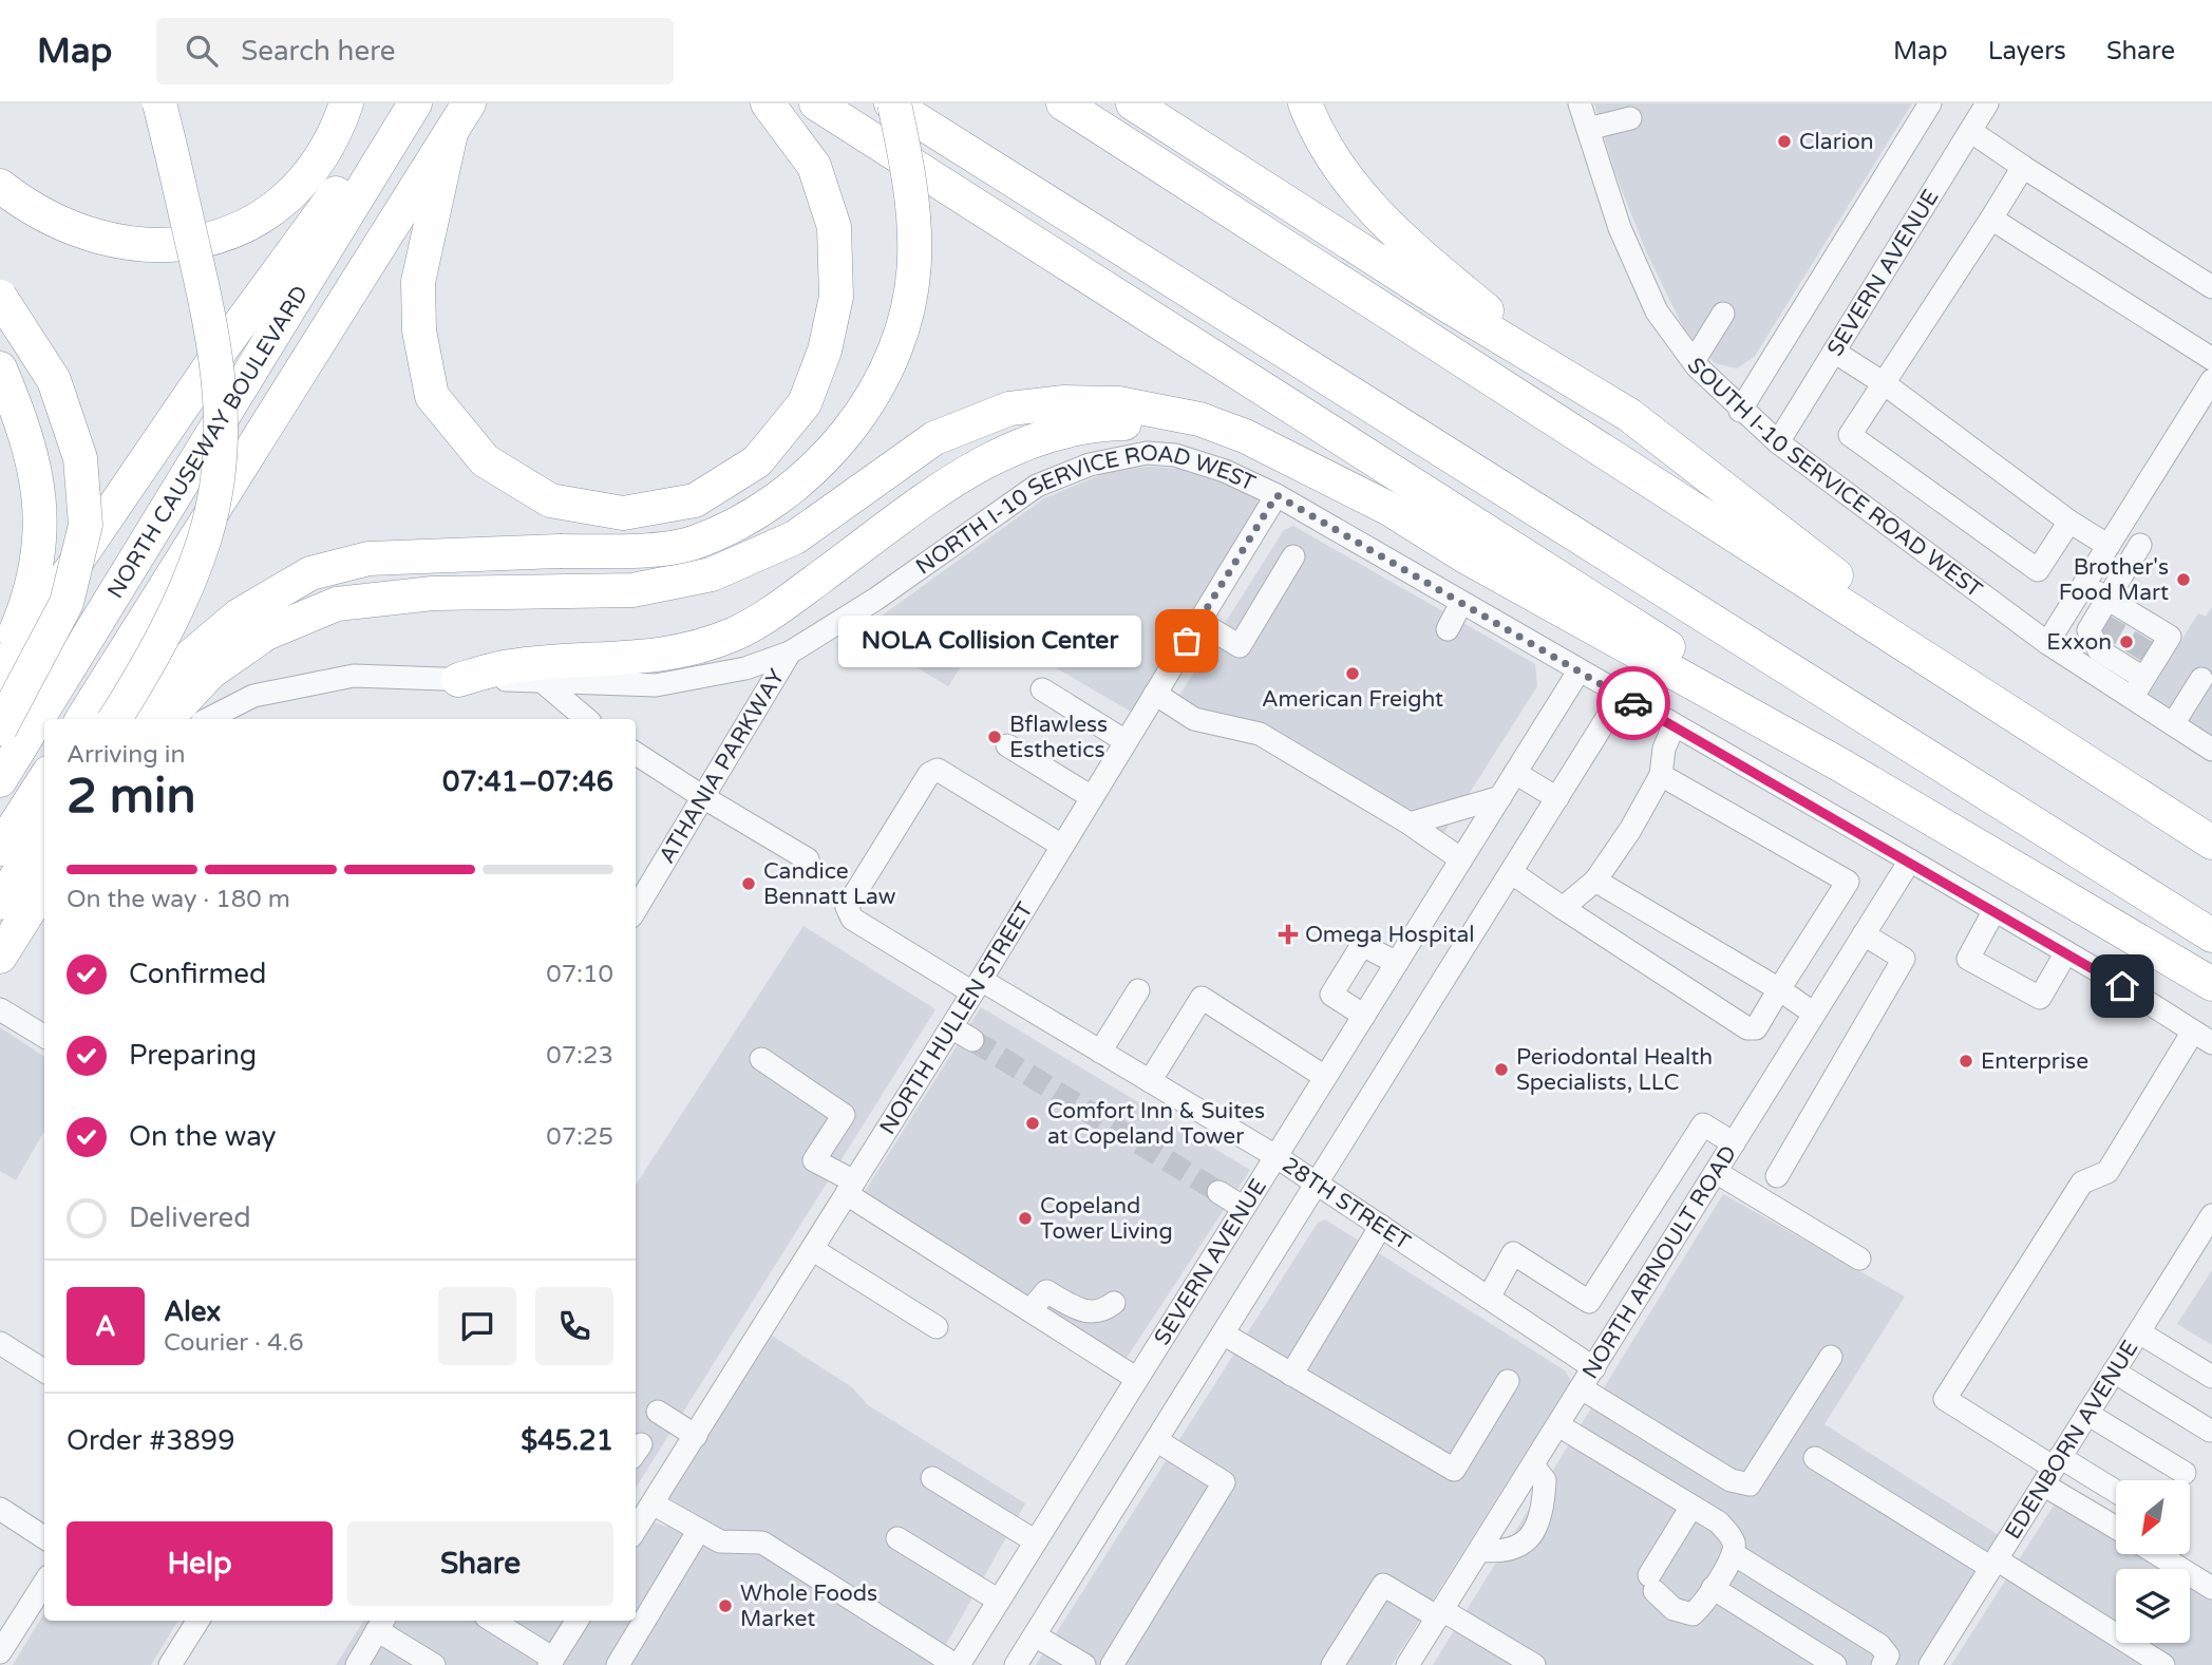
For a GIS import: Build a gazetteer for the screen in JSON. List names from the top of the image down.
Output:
{
  "streets": {
    "highway": ["NORTH CAUSEWAY BOULEVARD"],
    "street": [
      "SEVERN AVENUE",
      "SOUTH I-10 SERVICE ROAD WEST",
      "NORTH I-10 SERVICE ROAD WEST",
      "ATHANIA PARKWAY",
      "NORTH HULLEN STREET",
      "28TH STREET",
      "NORTH ARNOULT ROAD",
      "EDENBORN AVENUE"
    ]
  },
  "crossings": [
    ["SEVERN AVENUE", "SOUTH I-10 SERVICE ROAD WEST"],
    ["SEVERN AVENUE", "NORTH I-10 SERVICE ROAD WEST"],
    ["SEVERN AVENUE", "28TH STREET"],
    ["NORTH I-10 SERVICE ROAD WEST", "ATHANIA PARKWAY"],
    ["NORTH I-10 SERVICE ROAD WEST", "NORTH HULLEN STREET"],
    ["NORTH I-10 SERVICE ROAD WEST", "NORTH ARNOULT ROAD"],
    ["NORTH HULLEN STREET", "28TH STREET"],
    ["28TH STREET", "NORTH ARNOULT ROAD"]
  ],
  "places": {
    "other": [
      "Clarion",
      "Brother's Food Mart",
      "NOLA Collision Center",
      "Exxon",
      "American Freight",
      "Bflawless Esthetics",
      "Candice Bennatt Law",
      "Enterprise",
      "Periodontal Health Specialists, LLC",
      "Comfort Inn & Suites at Copeland Tower",
      "Copeland Tower Living",
      "Whole Foods Market"
    ],
    "health": ["Omega Hospital"]
  },
  "north": "bottom left",
  "page": {
    "header": "Map",
    "search": "Search here",
    "nav": ["Map", "Layers", "Share"],
    "bubble": "NOLA Collision Center",
    "heading": ["2 min", "Arriving in", "07:41–07:46"],
    "panel": [
      "Alex",
      "Courier · 4.6",
      "Order #3899",
      "$45.21"
    ],
    "bar": "On the way · 180 m",
    "list": [
      ["Confirmed", "07:10"],
      ["Preparing", "07:23"],
      ["On the way", "07:25"],
      "Delivered"
    ],
    "round": "A",
    "buttons": ["Help", "Share"]
  }
}
